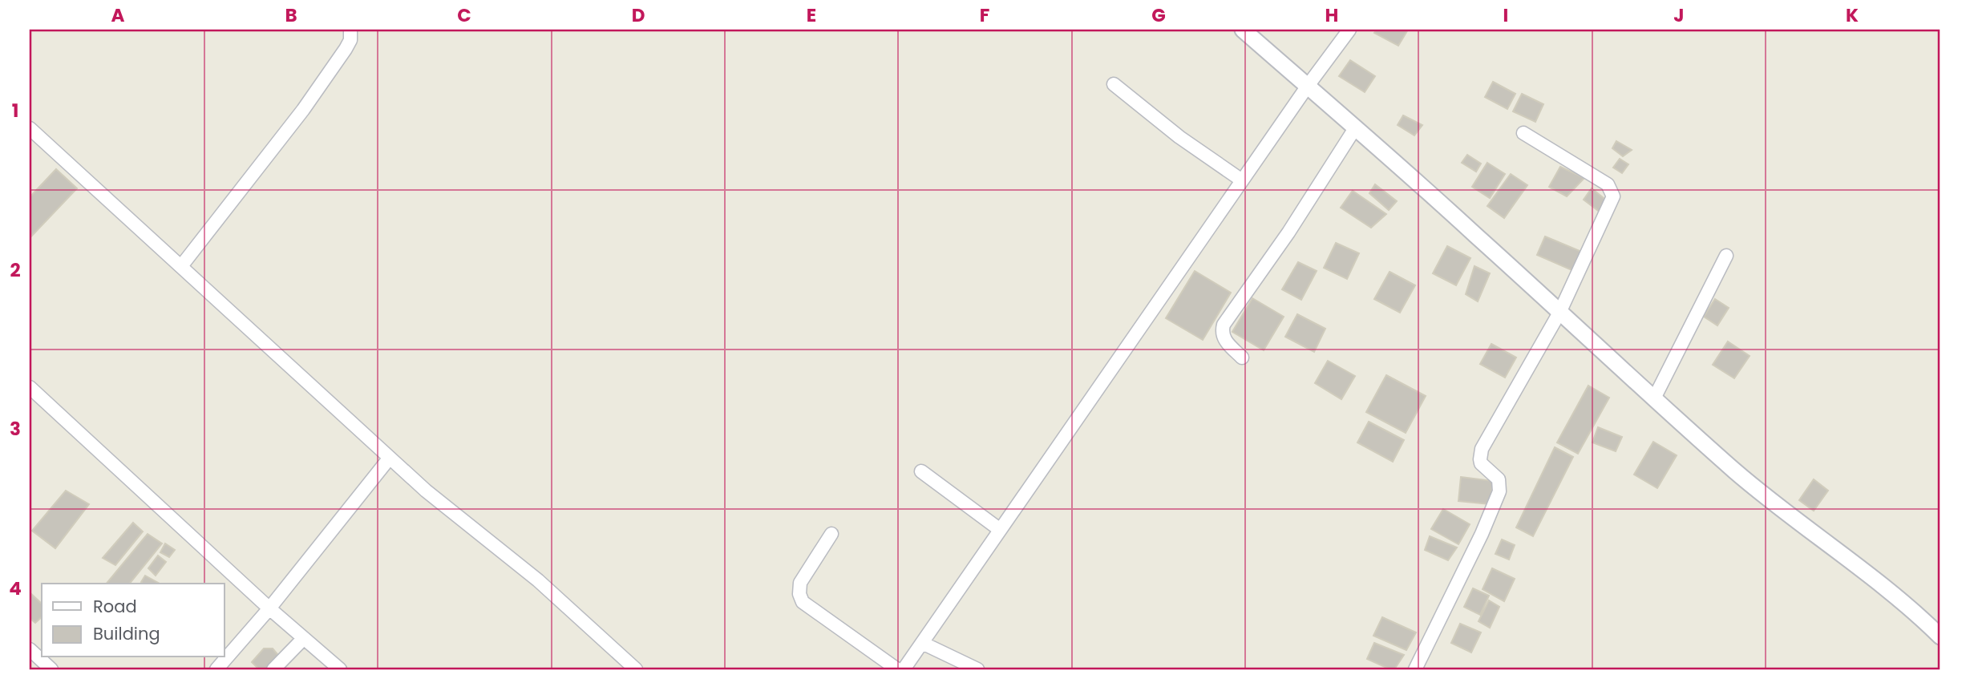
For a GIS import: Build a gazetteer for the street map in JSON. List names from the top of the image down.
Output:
{
  "legend": ["Road", "Building"],
  "grid": {
    "columns": [
      "A",
      "B",
      "C",
      "D",
      "E",
      "F",
      "G",
      "H",
      "I",
      "J",
      "K"
    ],
    "rows": [
      "1",
      "2",
      "3",
      "4"
    ]
  }
}
